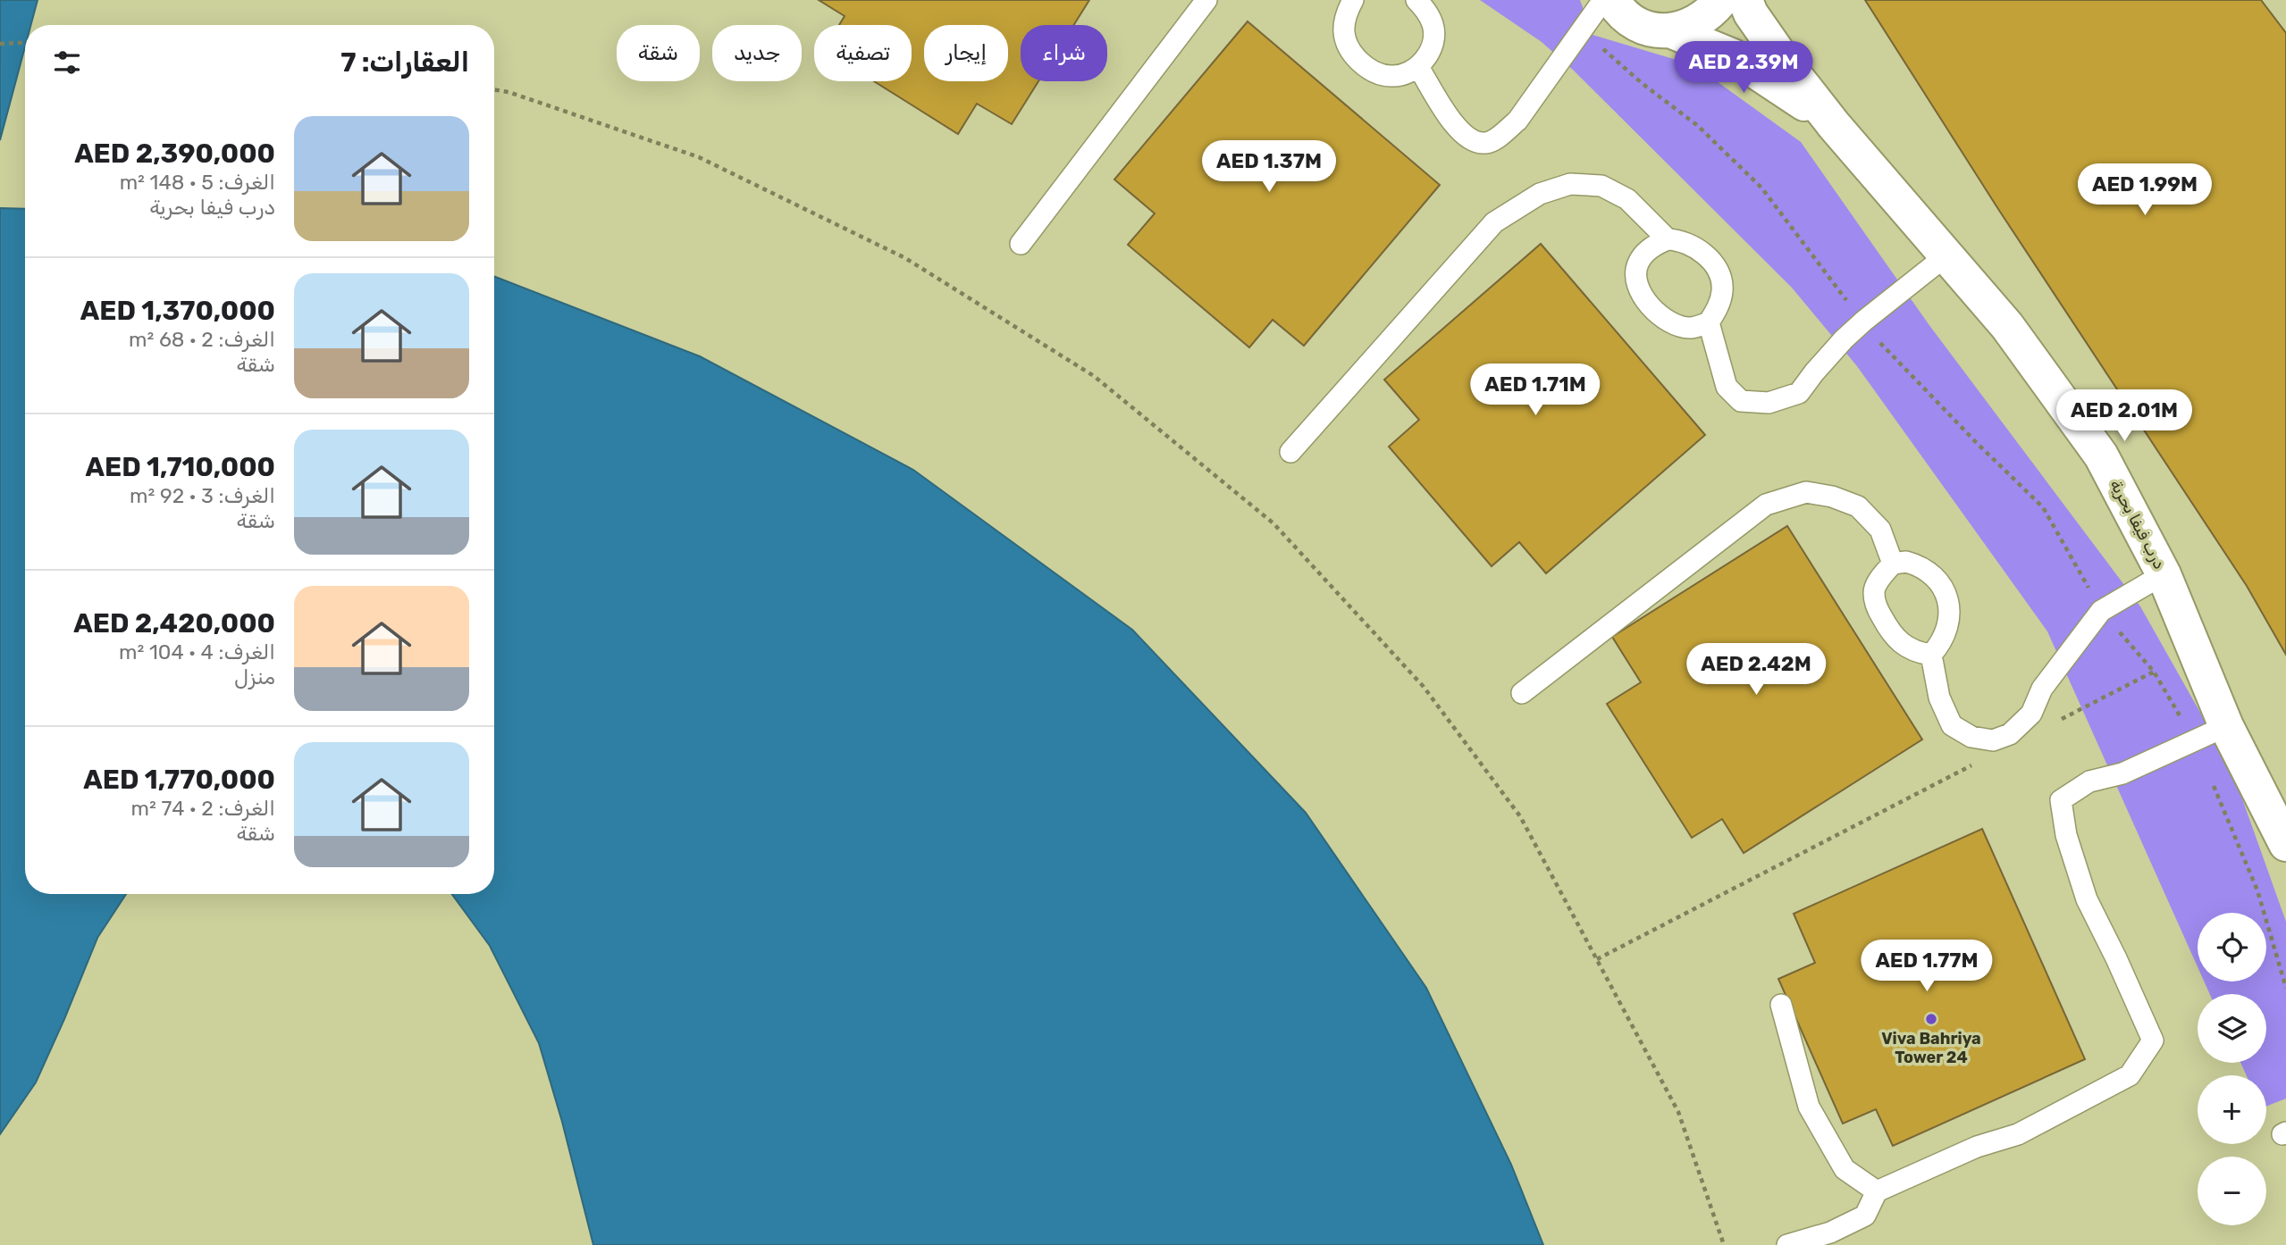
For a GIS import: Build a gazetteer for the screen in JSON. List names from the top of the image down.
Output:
{
  "streets": {
    "street": ["درب فيفا بحرية"]
  },
  "places": ["Viva Bahriya Tower 24"],
  "page": {
    "chip": [
      "شراء",
      "إيجار",
      "تصفية",
      "جديد",
      "شقة"
    ],
    "heading": "العقارات: 7",
    "price": [
      "AED 2.39M",
      "AED 1.37M",
      "AED 1.99M",
      "AED 1.71M",
      "AED 2.01M",
      "AED 2.42M",
      "AED 1.77M"
    ],
    "list": [
      {
        "name": "AED 2,390,000",
        "note": "الغرف: 5 · 148 m² · درب فيفا بحرية"
      },
      {
        "name": "AED 1,370,000",
        "note": "الغرف: 2 · 68 m² · شقة"
      },
      {
        "name": "AED 1,710,000",
        "note": "الغرف: 3 · 92 m² · شقة"
      },
      {
        "name": "AED 2,420,000",
        "note": "الغرف: 4 · 104 m² · منزل"
      },
      {
        "name": "AED 1,770,000",
        "note": "الغرف: 2 · 74 m² · شقة"
      }
    ],
    "map_buttons": ["+", "−"]
  }
}
